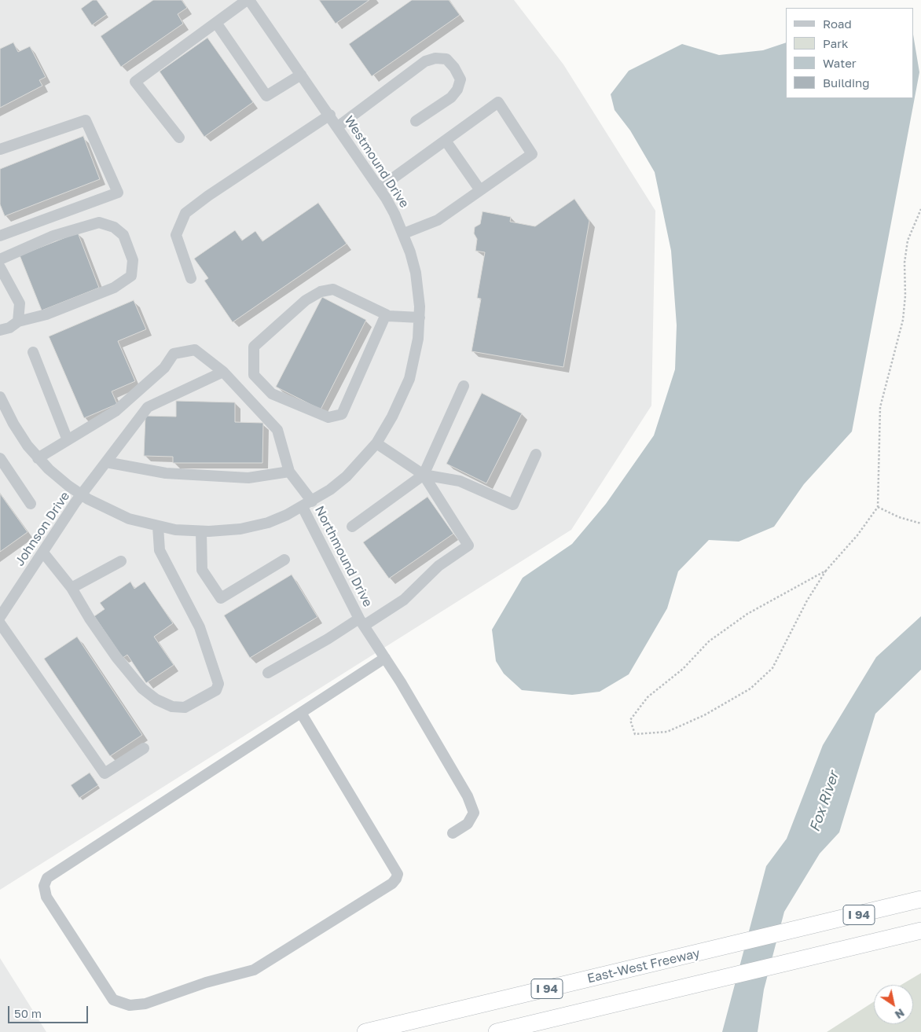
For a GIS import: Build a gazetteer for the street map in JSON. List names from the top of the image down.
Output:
{
  "streets": {
    "highway": ["I 94", "East-West Freeway"],
    "street": ["Westmound Drive", "Johnson Drive", "Northmound Drive"]
  },
  "crossings": [
    ["Westmound Drive", "Johnson Drive"],
    ["Westmound Drive", "Northmound Drive"]
  ],
  "water": ["Fox River"],
  "legend": [
    "Road",
    "Park",
    "Water",
    "Building"
  ],
  "scale_bar": "50 m",
  "north": "bottom right"
}
